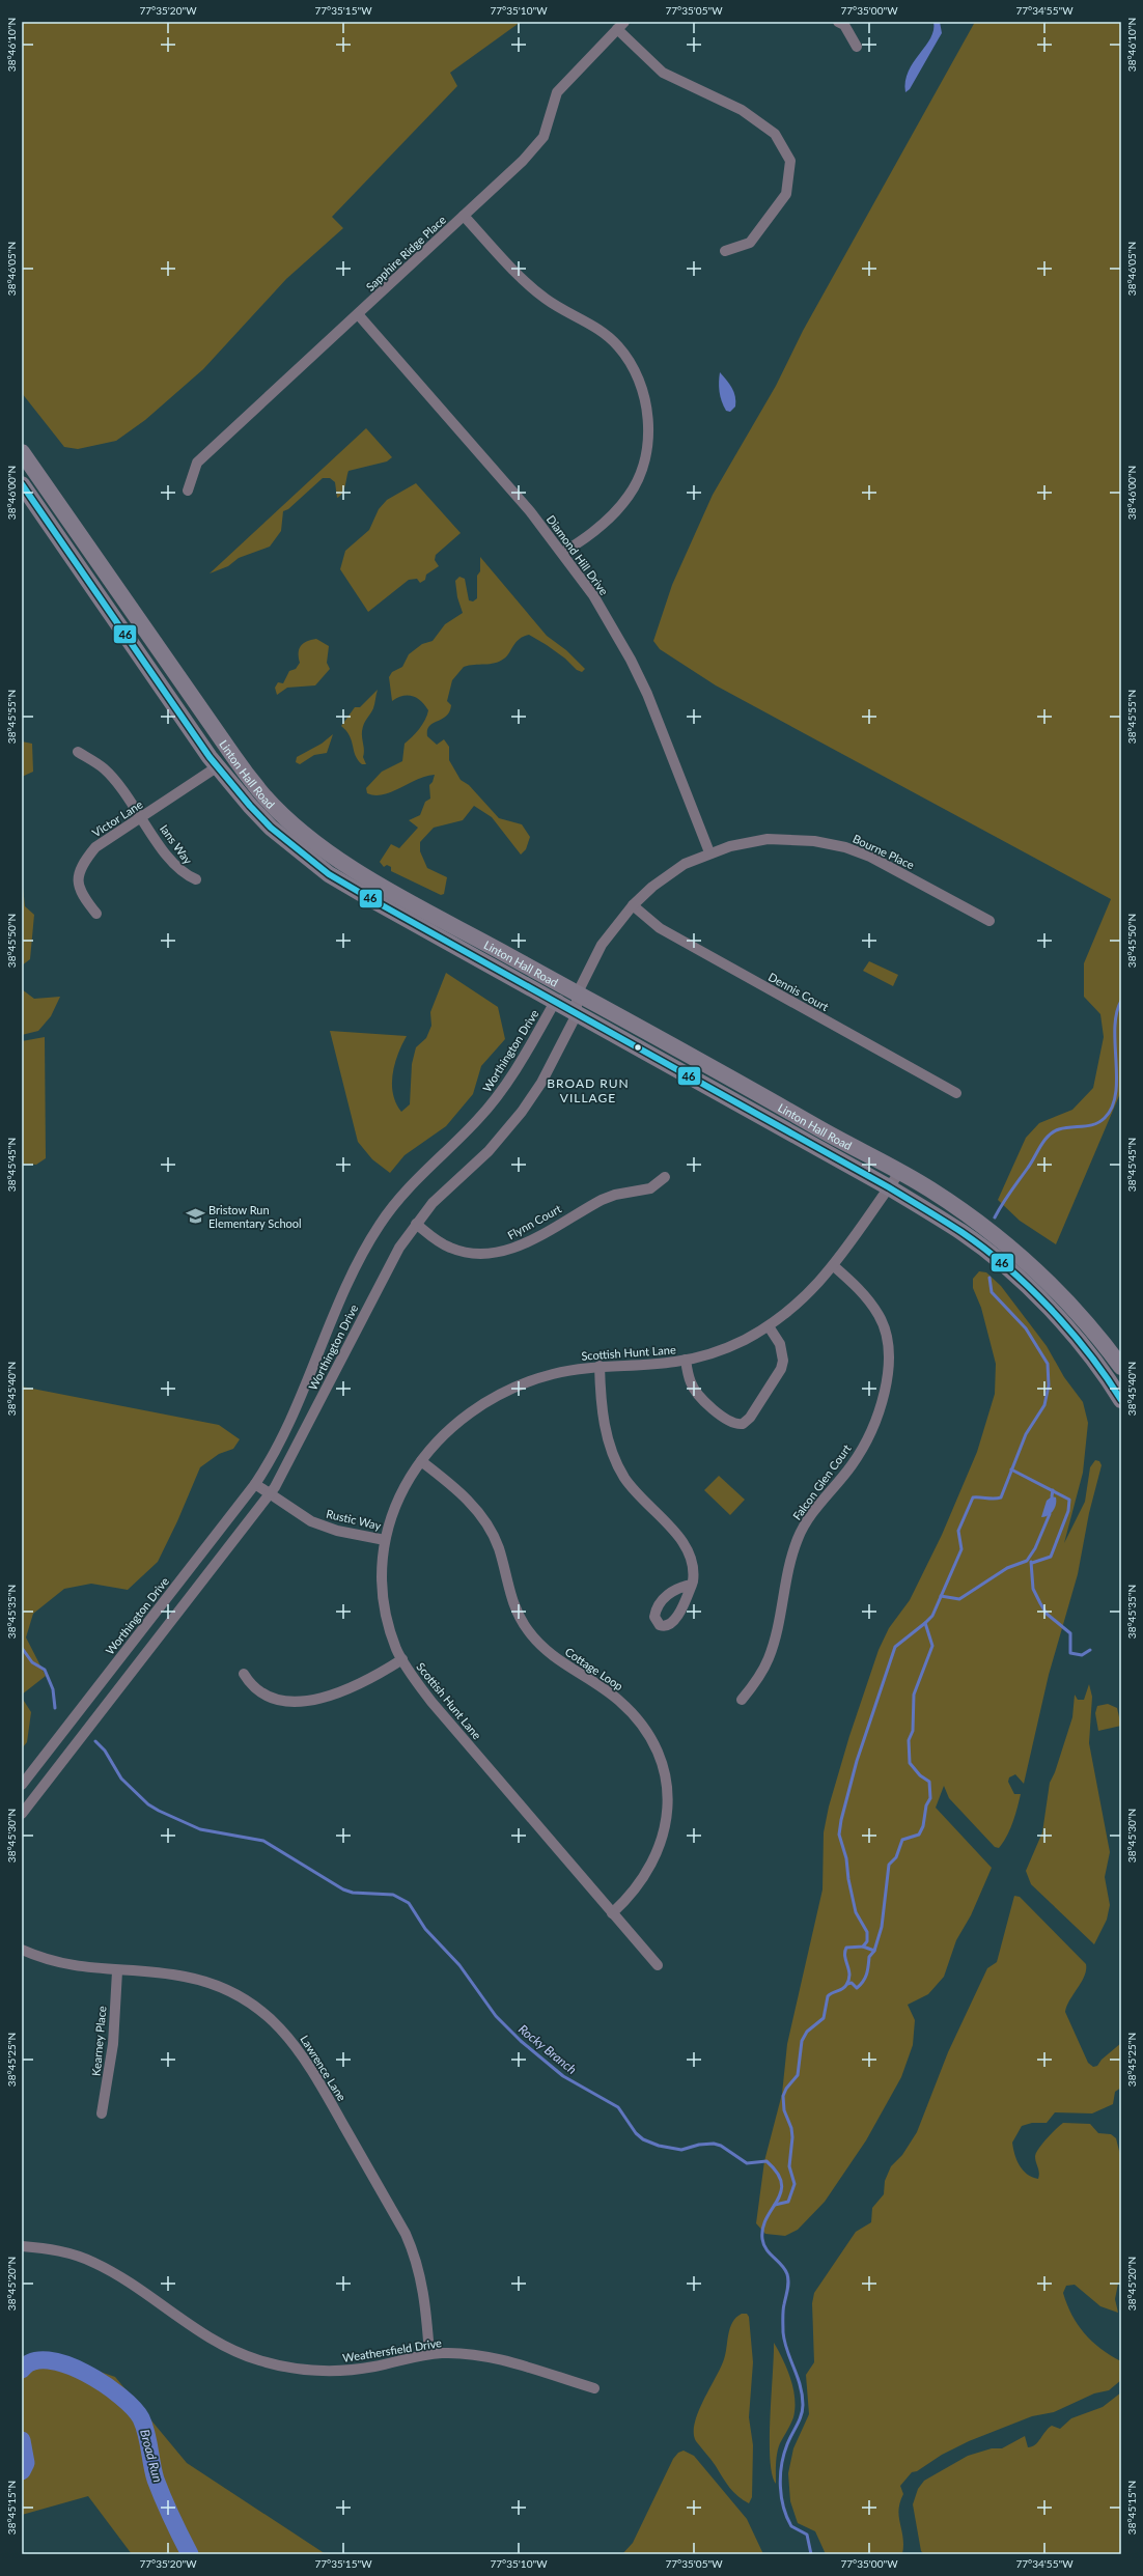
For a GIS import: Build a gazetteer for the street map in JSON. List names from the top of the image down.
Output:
{
  "streets": {
    "main road": ["Linton Hall Road"],
    "street": [
      "Sapphire Ridge Place",
      "Diamond Hill Drive",
      "Victor Lane",
      "Ians Way",
      "Bourne Place",
      "Dennis Court",
      "Worthington Drive",
      "Flynn Court",
      "Scottish Hunt Lane",
      "Falcon Glen Court",
      "Rustic Way",
      "Cottage Loop",
      "Kearney Place",
      "Lawrence Lane",
      "Weathersfield Drive"
    ]
  },
  "crossings": [
    ["Sapphire Ridge Place", "Diamond Hill Drive"],
    ["Diamond Hill Drive", "Bourne Place"],
    ["Linton Hall Road", "Victor Lane"],
    ["Linton Hall Road", "Bourne Place"],
    ["Linton Hall Road", "Worthington Drive"],
    ["Linton Hall Road", "Scottish Hunt Lane"],
    ["Victor Lane", "Ians Way"],
    ["Bourne Place", "Dennis Court"],
    ["Bourne Place", "Worthington Drive"],
    ["Worthington Drive", "Flynn Court"],
    ["Worthington Drive", "Rustic Way"],
    ["Scottish Hunt Lane", "Falcon Glen Court"],
    ["Scottish Hunt Lane", "Rustic Way"],
    ["Scottish Hunt Lane", "Cottage Loop"],
    ["Kearney Place", "Lawrence Lane"],
    ["Lawrence Lane", "Weathersfield Drive"]
  ],
  "districts": ["BROAD RUN VILLAGE"],
  "water": ["Rocky Branch", "Broad Run"],
  "places": {
    "school or university": ["Bristow Run Elementary School"]
  },
  "lines": ["transit line 46"],
  "coordinates": [
    "77°35'20\"W",
    "77°35'15\"W",
    "77°35'10\"W",
    "77°35'05\"W",
    "77°35'00\"W",
    "77°34'55\"W",
    "38°46'10\"N",
    "38°46'05\"N",
    "38°46'00\"N",
    "38°45'55\"N",
    "38°45'50\"N",
    "38°45'45\"N",
    "38°45'40\"N",
    "38°45'35\"N",
    "38°45'30\"N",
    "38°45'25\"N",
    "38°45'20\"N",
    "38°45'15\"N"
  ]
}
